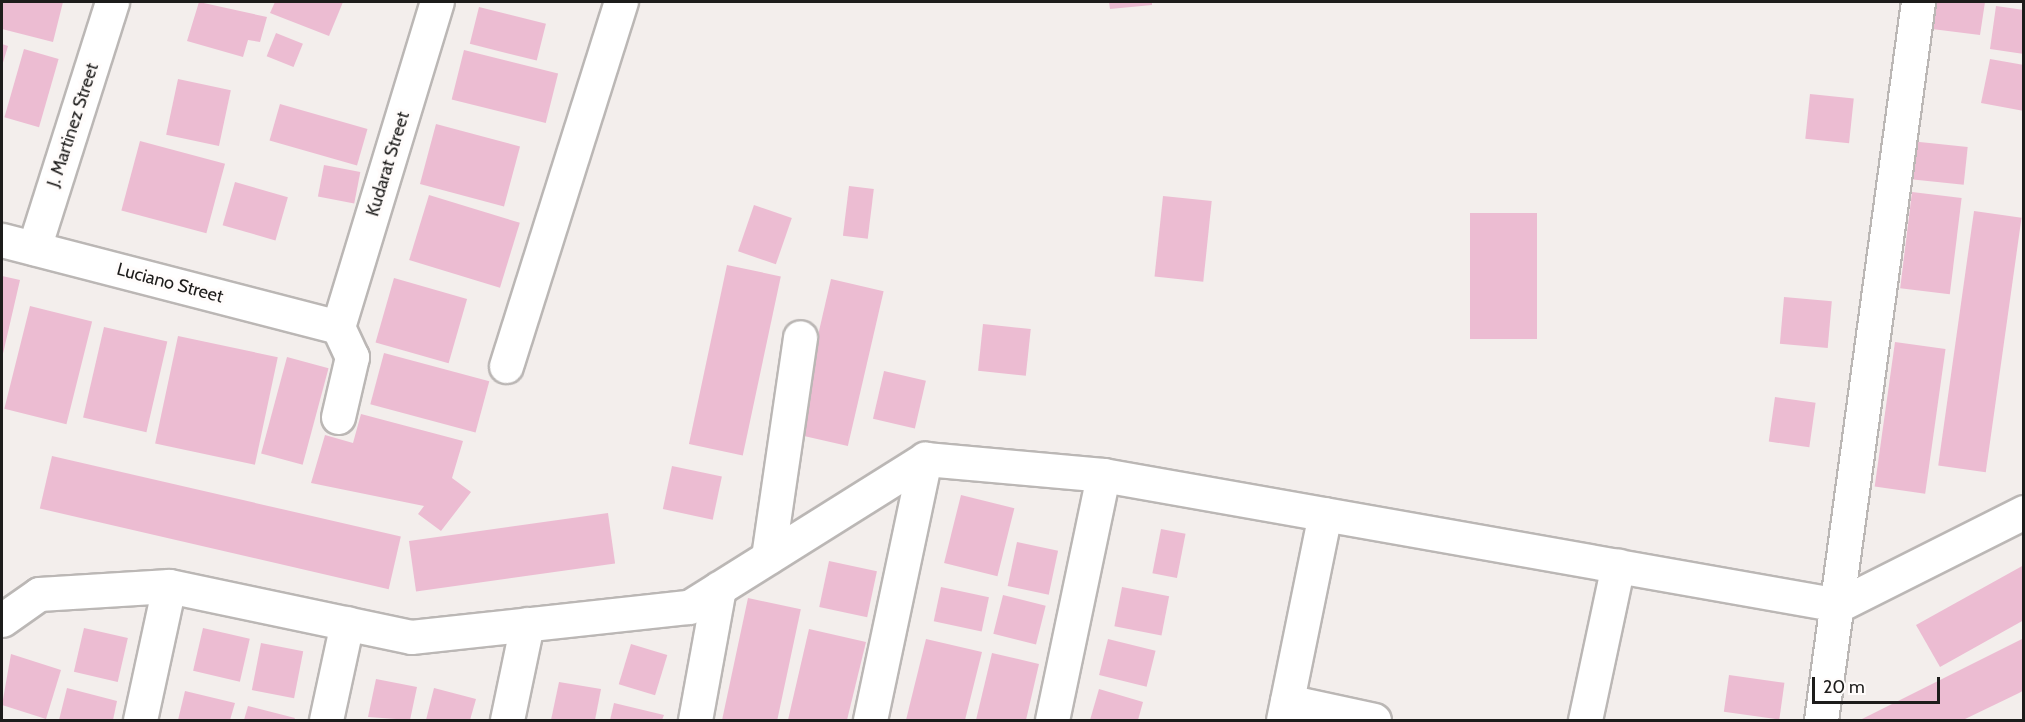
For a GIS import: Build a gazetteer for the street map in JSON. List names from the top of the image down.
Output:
{
  "streets": {
    "street": ["J. Martinez Street", "Kudarat Street", "Luciano Street"]
  },
  "crossings": [
    ["J. Martinez Street", "Luciano Street"],
    ["Kudarat Street", "Luciano Street"]
  ],
  "scale_bar": "20 m"
}
